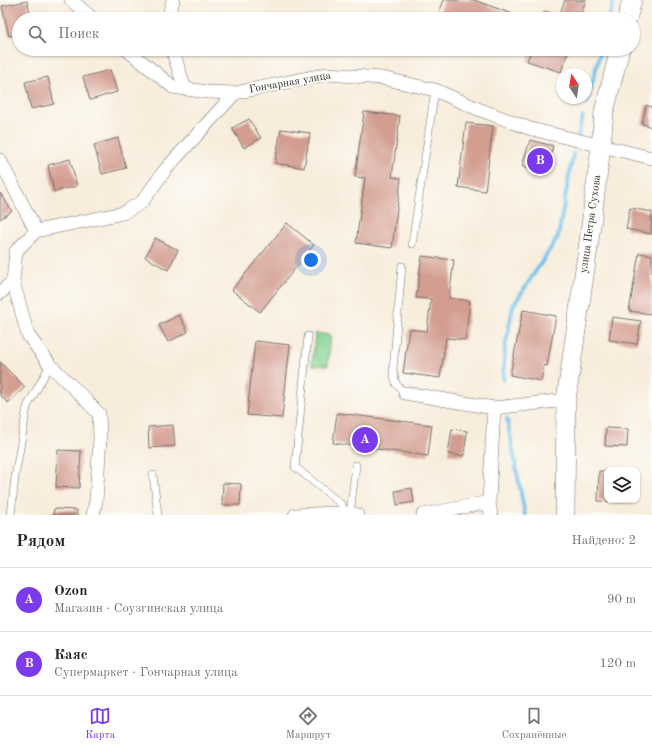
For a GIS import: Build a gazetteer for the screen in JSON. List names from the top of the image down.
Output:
{
  "streets": {
    "street": ["Гончарная улица", "улица Петра Сухова"]
  },
  "crossings": [
    ["Гончарная улица", "улица Петра Сухова"]
  ],
  "north": "top",
  "page": {
    "search": "Поиск",
    "pins": ["B", "A"],
    "heading": ["Рядом", "Найдено: 2"],
    "list": [
      {
        "mark": "A",
        "name": "Ozon",
        "note": "Магазин · Соузгинская улица",
        "value": "90 m"
      },
      {
        "mark": "B",
        "name": "Каяс",
        "note": "Супермаркет · Гончарная улица",
        "value": "120 m"
      }
    ],
    "nav": ["Карта", "Маршрут", "Сохранённые"]
  }
}
